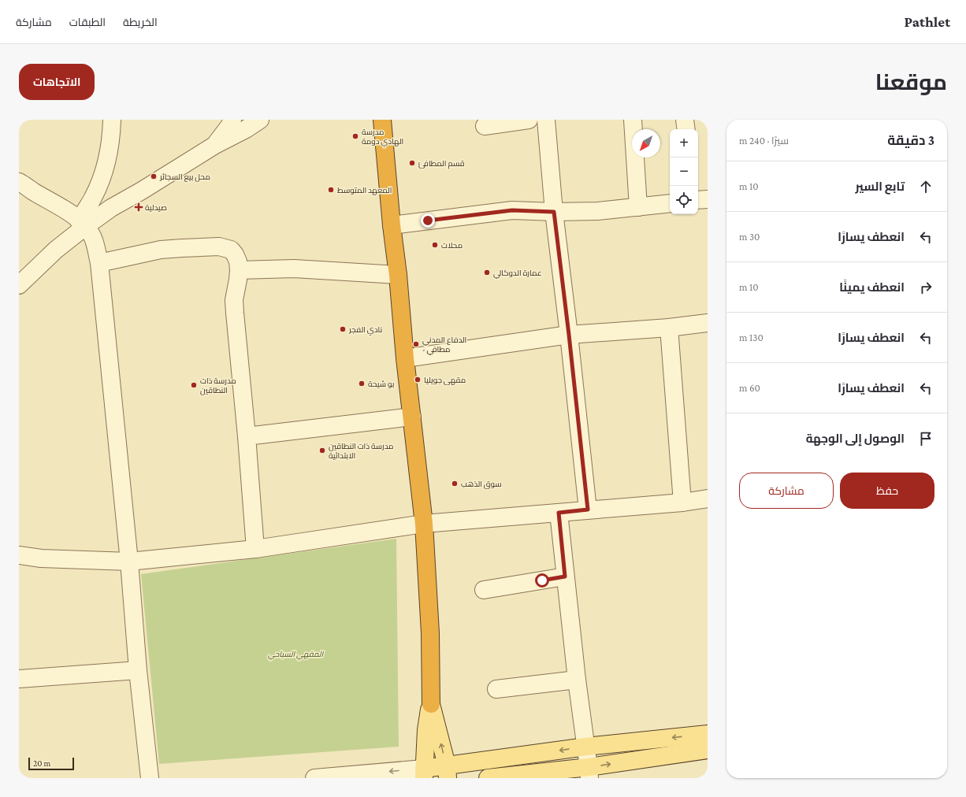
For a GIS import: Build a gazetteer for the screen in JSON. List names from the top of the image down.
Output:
{
  "parks": ["المقهي السياحي"],
  "places": {
    "other": [
      "مدرسة الهادي دومة",
      "قسم المطافئ",
      "محل بيع السجائر",
      "المعهد المتوسط",
      "محلات",
      "عمارة الدوكالي",
      "نادي الفجر",
      "الدفاع المدني - مطافي",
      "مقهى جويليا",
      "بو شيحة",
      "مدرسة ذات النطاقين",
      "مدرسة ذات النطاقين الابتدائية",
      "سوق الذهب"
    ],
    "health": ["صيدلية"]
  },
  "scale_bar": "20 m",
  "north": "bottom left",
  "page": {
    "header": "Pathlet",
    "nav": ["الخريطة", "الطبقات", "مشاركة"],
    "title": "موقعنا",
    "buttons": [
      "الاتجاهات",
      ["حفظ", "مشاركة"]
    ],
    "heading": ["3 دقيقة", "سيرًا · 240 m"],
    "map_buttons": ["+", "−"],
    "list": [
      ["تابع السير", "10 m"],
      ["انعطف يسارًا", "30 m"],
      ["انعطف يمينًا", "10 m"],
      ["انعطف يسارًا", "130 m"],
      ["انعطف يسارًا", "60 m"],
      "الوصول إلى الوجهة"
    ],
    "scale": "20 m"
  }
}
